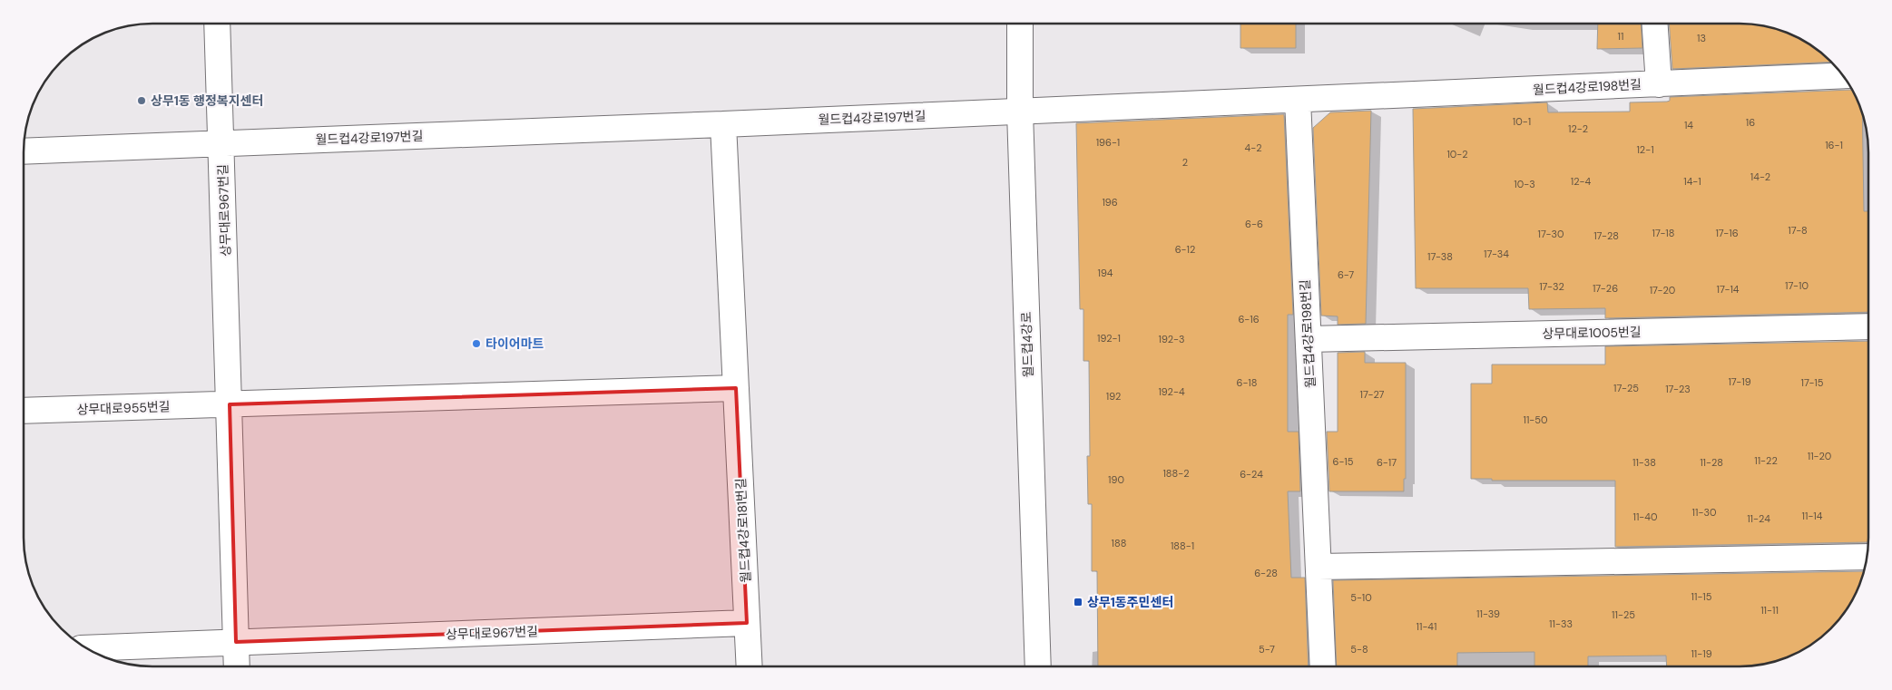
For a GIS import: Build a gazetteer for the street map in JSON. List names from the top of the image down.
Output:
{
  "streets": {
    "street": [
      "월드컵4강로198번길",
      "월드컵4강로197번길",
      "상무대로967번길",
      "상무대로1005번길",
      "월드컵4강로",
      "상무대로955번길",
      "월드컵4강로181번길"
    ]
  },
  "crossings": [
    ["월드컵4강로198번길", "월드컵4강로197번길"],
    ["월드컵4강로198번길", "상무대로1005번길"],
    ["월드컵4강로198번길", "월드컵4강로"],
    ["월드컵4강로197번길", "상무대로967번길"],
    ["월드컵4강로197번길", "월드컵4강로"],
    ["상무대로967번길", "상무대로955번길"],
    ["상무대로967번길", "월드컵4강로181번길"]
  ],
  "places": {
    "other": ["상무1동 행정복지센터", "타이어마트"],
    "transit": ["상무1동주민센터"]
  },
  "house_numbers": [
    "11",
    "13",
    "10-1",
    "16",
    "14",
    "12-2",
    "196-1",
    "16-1",
    "4-2",
    "12-1",
    "10-2",
    "2",
    "14-2",
    "12-4",
    "14-1",
    "10-3",
    "196",
    "6-6",
    "17-8",
    "17-18",
    "17-16",
    "17-30",
    "17-28",
    "6-12",
    "17-34",
    "17-38",
    "194",
    "6-7",
    "17-10",
    "17-32",
    "17-26",
    "17-14",
    "17-20",
    "6-16",
    "192-1",
    "192-3",
    "17-19",
    "6-18",
    "17-15",
    "17-25",
    "17-23",
    "192-4",
    "17-27",
    "192",
    "11-50",
    "11-20",
    "11-22",
    "6-15",
    "6-17",
    "11-38",
    "11-28",
    "188-2",
    "6-24",
    "190",
    "11-30",
    "11-14",
    "11-40",
    "11-24",
    "188",
    "188-1",
    "6-28",
    "11-15",
    "5-10",
    "11-11",
    "11-39",
    "11-25",
    "11-33",
    "11-41",
    "5-7",
    "5-8",
    "11-19"
  ]
}
